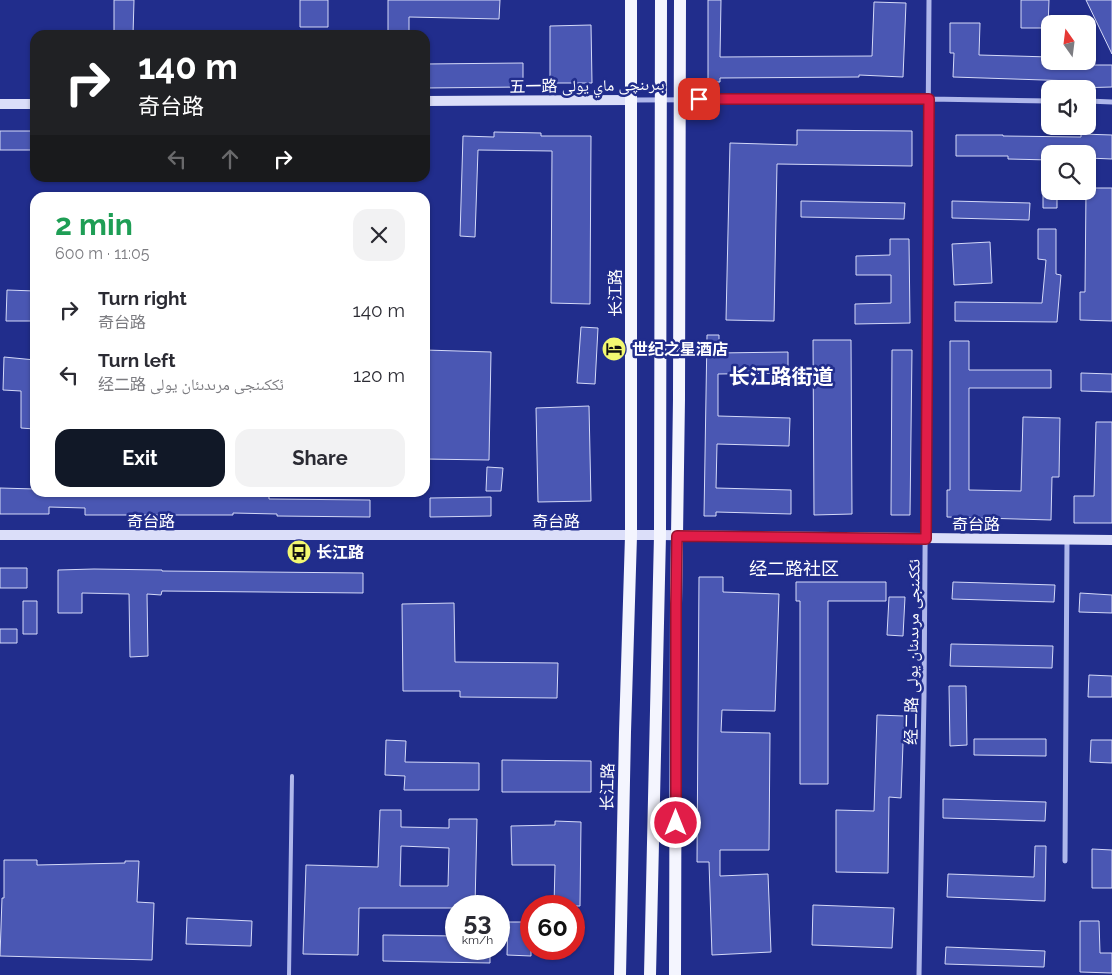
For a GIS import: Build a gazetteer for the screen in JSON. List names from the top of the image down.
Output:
{
  "streets": {
    "main road": ["长江路"],
    "street": ["五一路 بىرىنچى ماي يولى", "奇台路", "经二路 ئككىنجى مرىدىئان يولى"]
  },
  "crossings": [
    ["五一路 بىرىنچى ماي يولى", "长江路"],
    ["五一路 بىرىنچى ماي يولى", "经二路 ئككىنجى مرىدىئان يولى"],
    ["长江路", "奇台路"],
    ["奇台路", "经二路 ئككىنجى مرىدىئان يولى"]
  ],
  "districts": ["长江路街道", "经二路社区"],
  "places": {
    "hotel": ["世纪之星酒店"],
    "bus stop": ["长江路"]
  },
  "north": "top",
  "page": {
    "turn": ["140 m", "奇台路"],
    "heading": ["2 min", "600 m · 11:05"],
    "list": [
      {
        "name": "Turn right",
        "note": "奇台路",
        "value": "140 m"
      },
      {
        "name": "Turn left",
        "note": "经二路 ئككىنجى مرىدىئان يولى",
        "value": "120 m"
      }
    ],
    "buttons": ["Exit", "Share"],
    "speed": "53 km/h",
    "limit": "60"
  }
}
